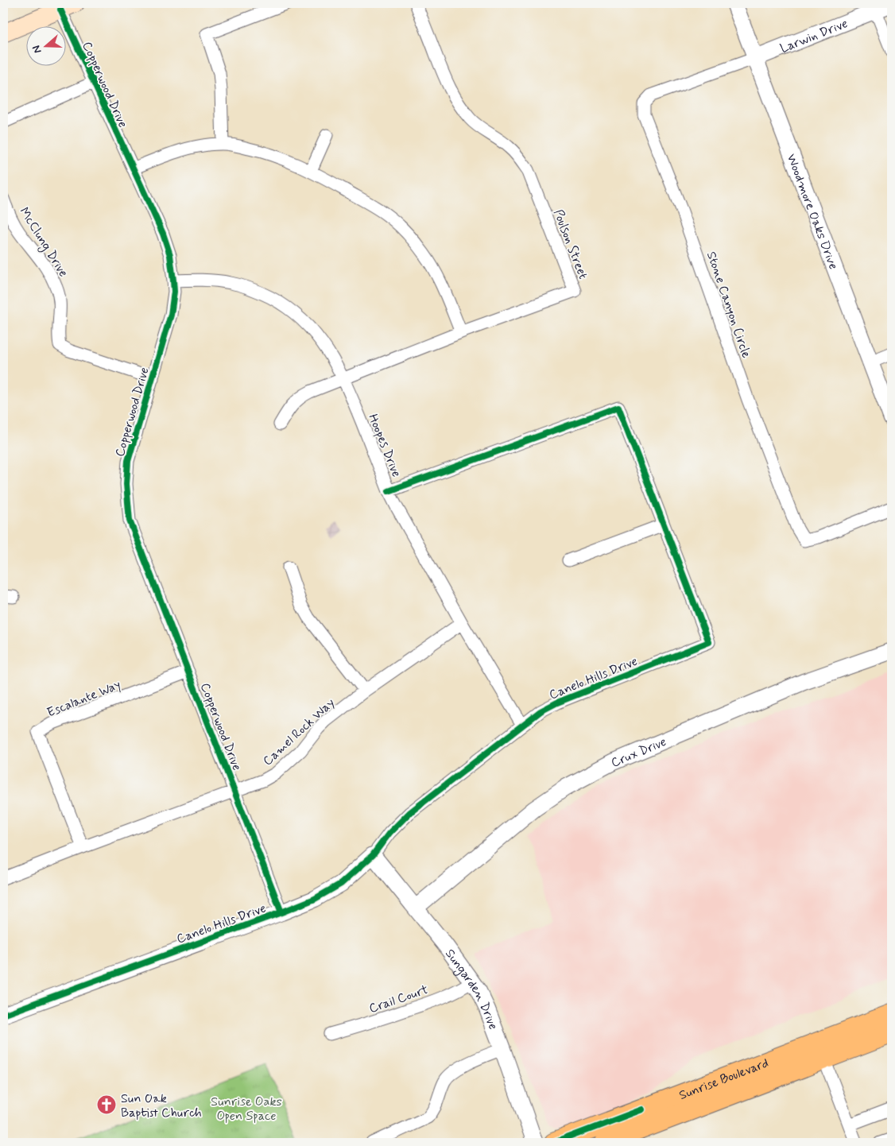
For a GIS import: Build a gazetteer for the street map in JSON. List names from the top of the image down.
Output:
{
  "streets": {
    "main road": ["Sunrise Boulevard"],
    "street": [
      "Larwin Drive",
      "Copperwood Drive",
      "Woodmore Oaks Drive",
      "McClung Drive",
      "Poulson Street",
      "Stone Canyon Circle",
      "Hoopes Drive",
      "Canelo Hills Drive",
      "Escalante Way",
      "Camel Rock Way",
      "Crux Drive",
      "Sungarden Drive",
      "Crail Court"
    ]
  },
  "crossings": [
    ["Larwin Drive", "Woodmore Oaks Drive"],
    ["Larwin Drive", "Stone Canyon Circle"],
    ["Copperwood Drive", "McClung Drive"],
    ["Copperwood Drive", "Hoopes Drive"],
    ["Copperwood Drive", "Canelo Hills Drive"],
    ["Copperwood Drive", "Escalante Way"],
    ["Copperwood Drive", "Camel Rock Way"],
    ["Woodmore Oaks Drive", "Stone Canyon Circle"],
    ["Poulson Street", "Hoopes Drive"],
    ["Hoopes Drive", "Canelo Hills Drive"],
    ["Hoopes Drive", "Camel Rock Way"],
    ["Canelo Hills Drive", "Sungarden Drive"],
    ["Escalante Way", "Camel Rock Way"],
    ["Crux Drive", "Sungarden Drive"],
    ["Sungarden Drive", "Crail Court"]
  ],
  "parks": ["Sunrise Oaks Open Space"],
  "places": {
    "church": ["Sun Oak Baptist Church"]
  },
  "north": "left"
}
